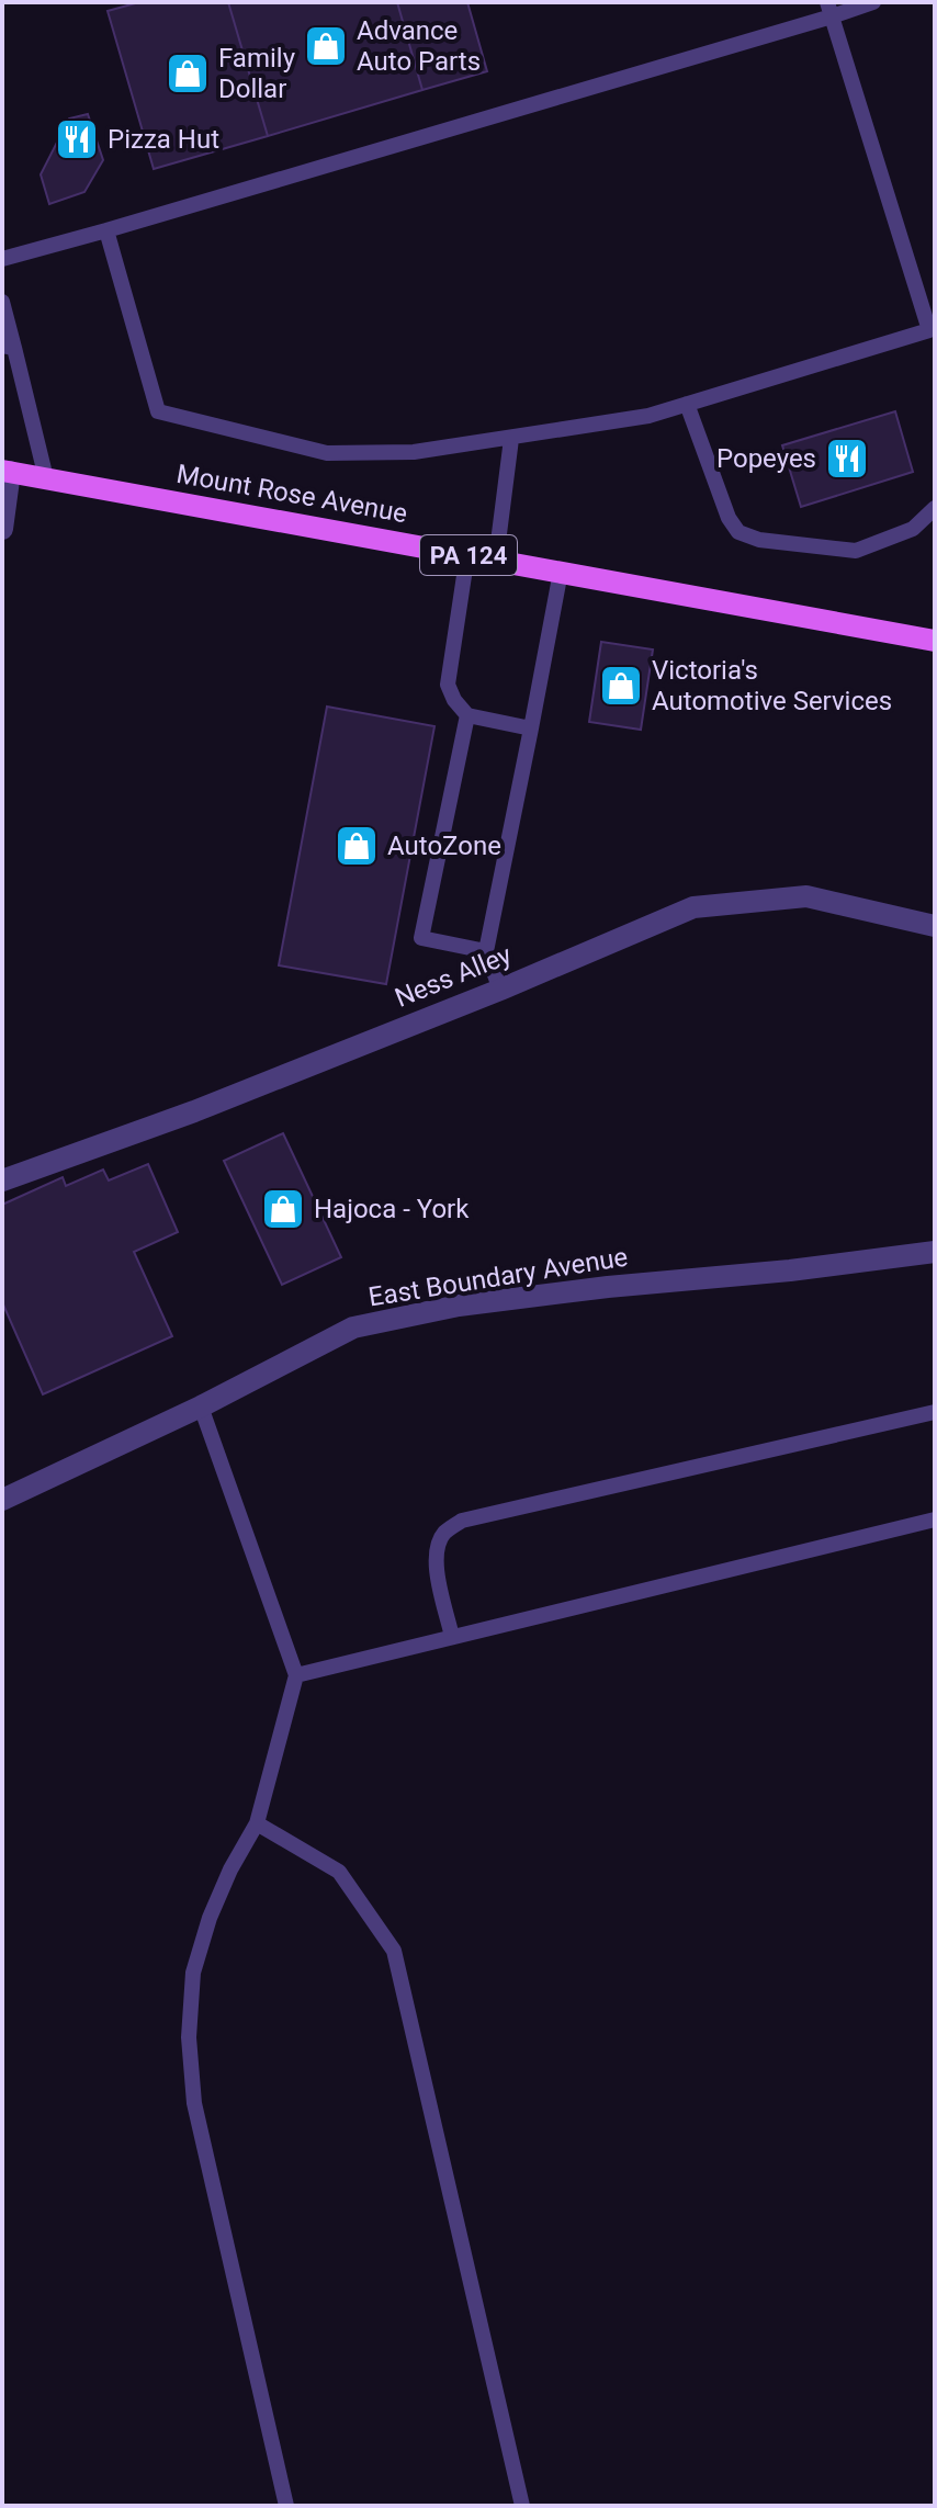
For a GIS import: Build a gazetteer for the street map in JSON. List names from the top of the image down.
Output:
{
  "streets": {
    "main road": ["Mount Rose Avenue", "PA 124"],
    "street": ["Ness Alley", "East Boundary Avenue"]
  },
  "places": {
    "shop": [
      "Advance Auto Parts",
      "Family Dollar",
      "Victoria's Automotive Services",
      "AutoZone",
      "Hajoca - York"
    ],
    "restaurant": ["Pizza Hut", "Popeyes"]
  }
}
